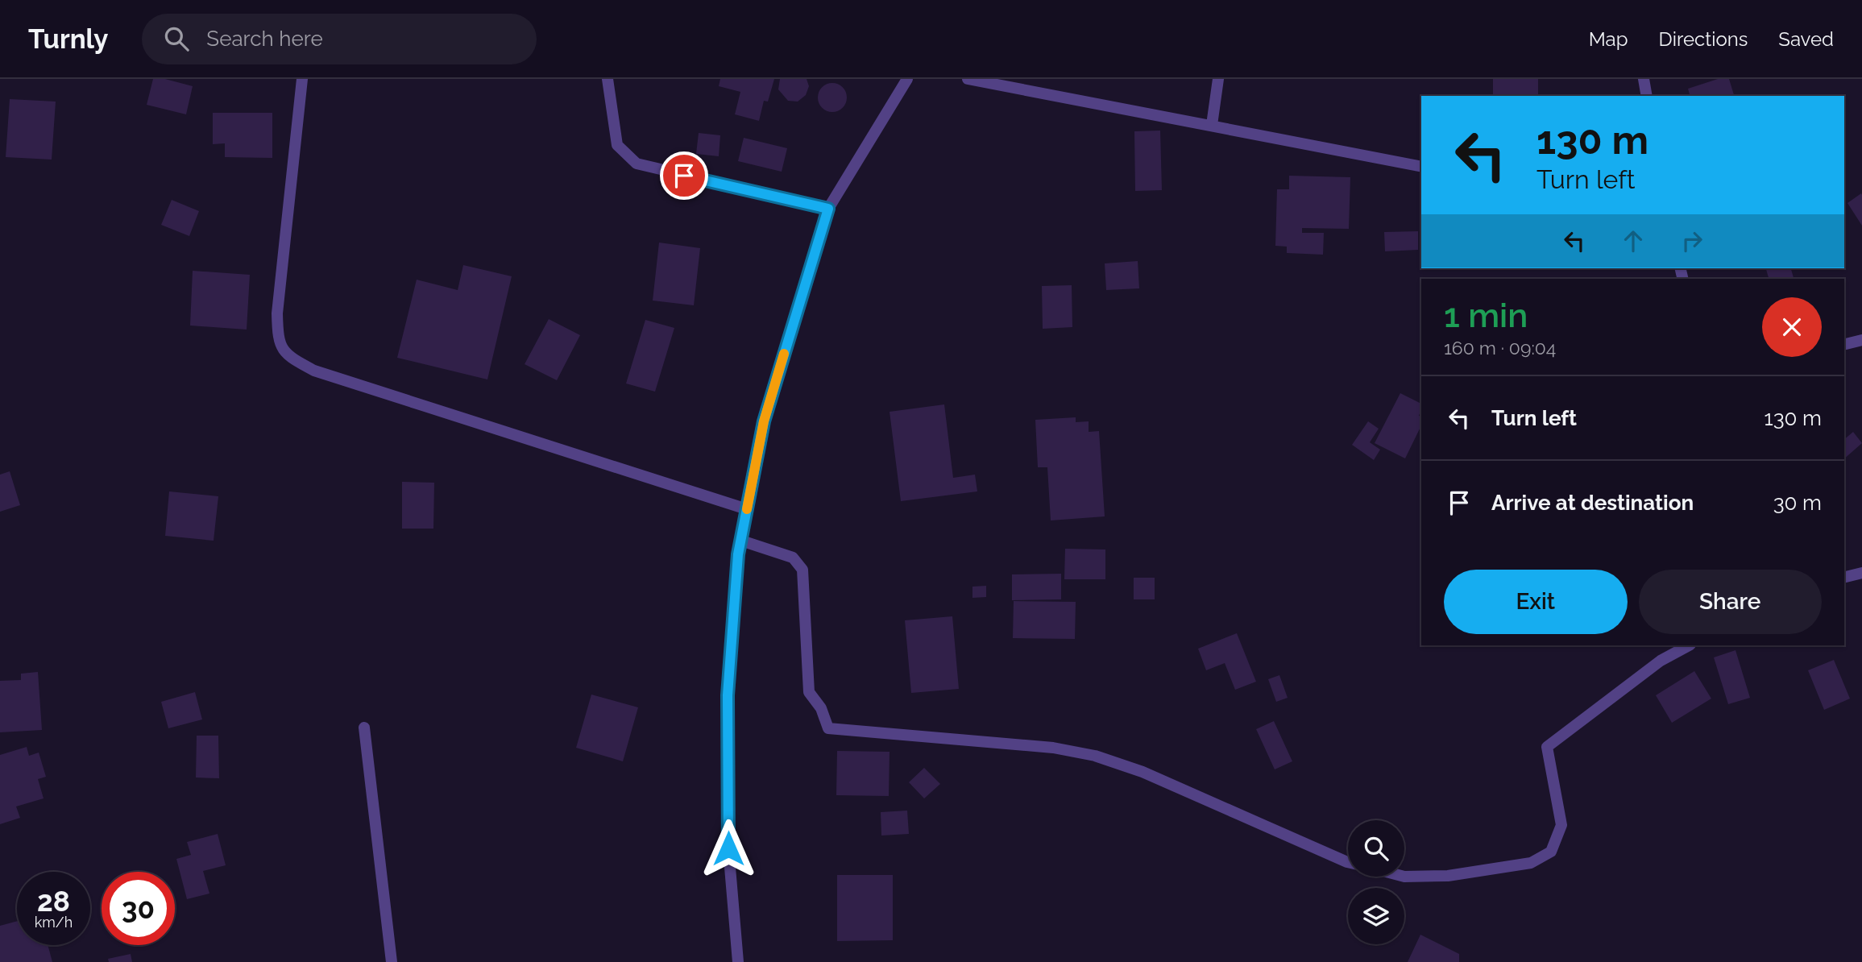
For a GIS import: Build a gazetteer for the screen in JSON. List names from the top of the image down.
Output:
{
  "page": {
    "header": "Turnly",
    "search": "Search here",
    "nav": ["Map", "Directions", "Saved"],
    "turn": ["130 m", "Turn left"],
    "heading": ["1 min", "160 m · 09:04"],
    "list": [
      {
        "name": "Turn left",
        "value": "130 m"
      },
      {
        "name": "Arrive at destination",
        "value": "30 m"
      }
    ],
    "buttons": ["Exit", "Share"],
    "speed": "28 km/h",
    "limit": "30"
  }
}
